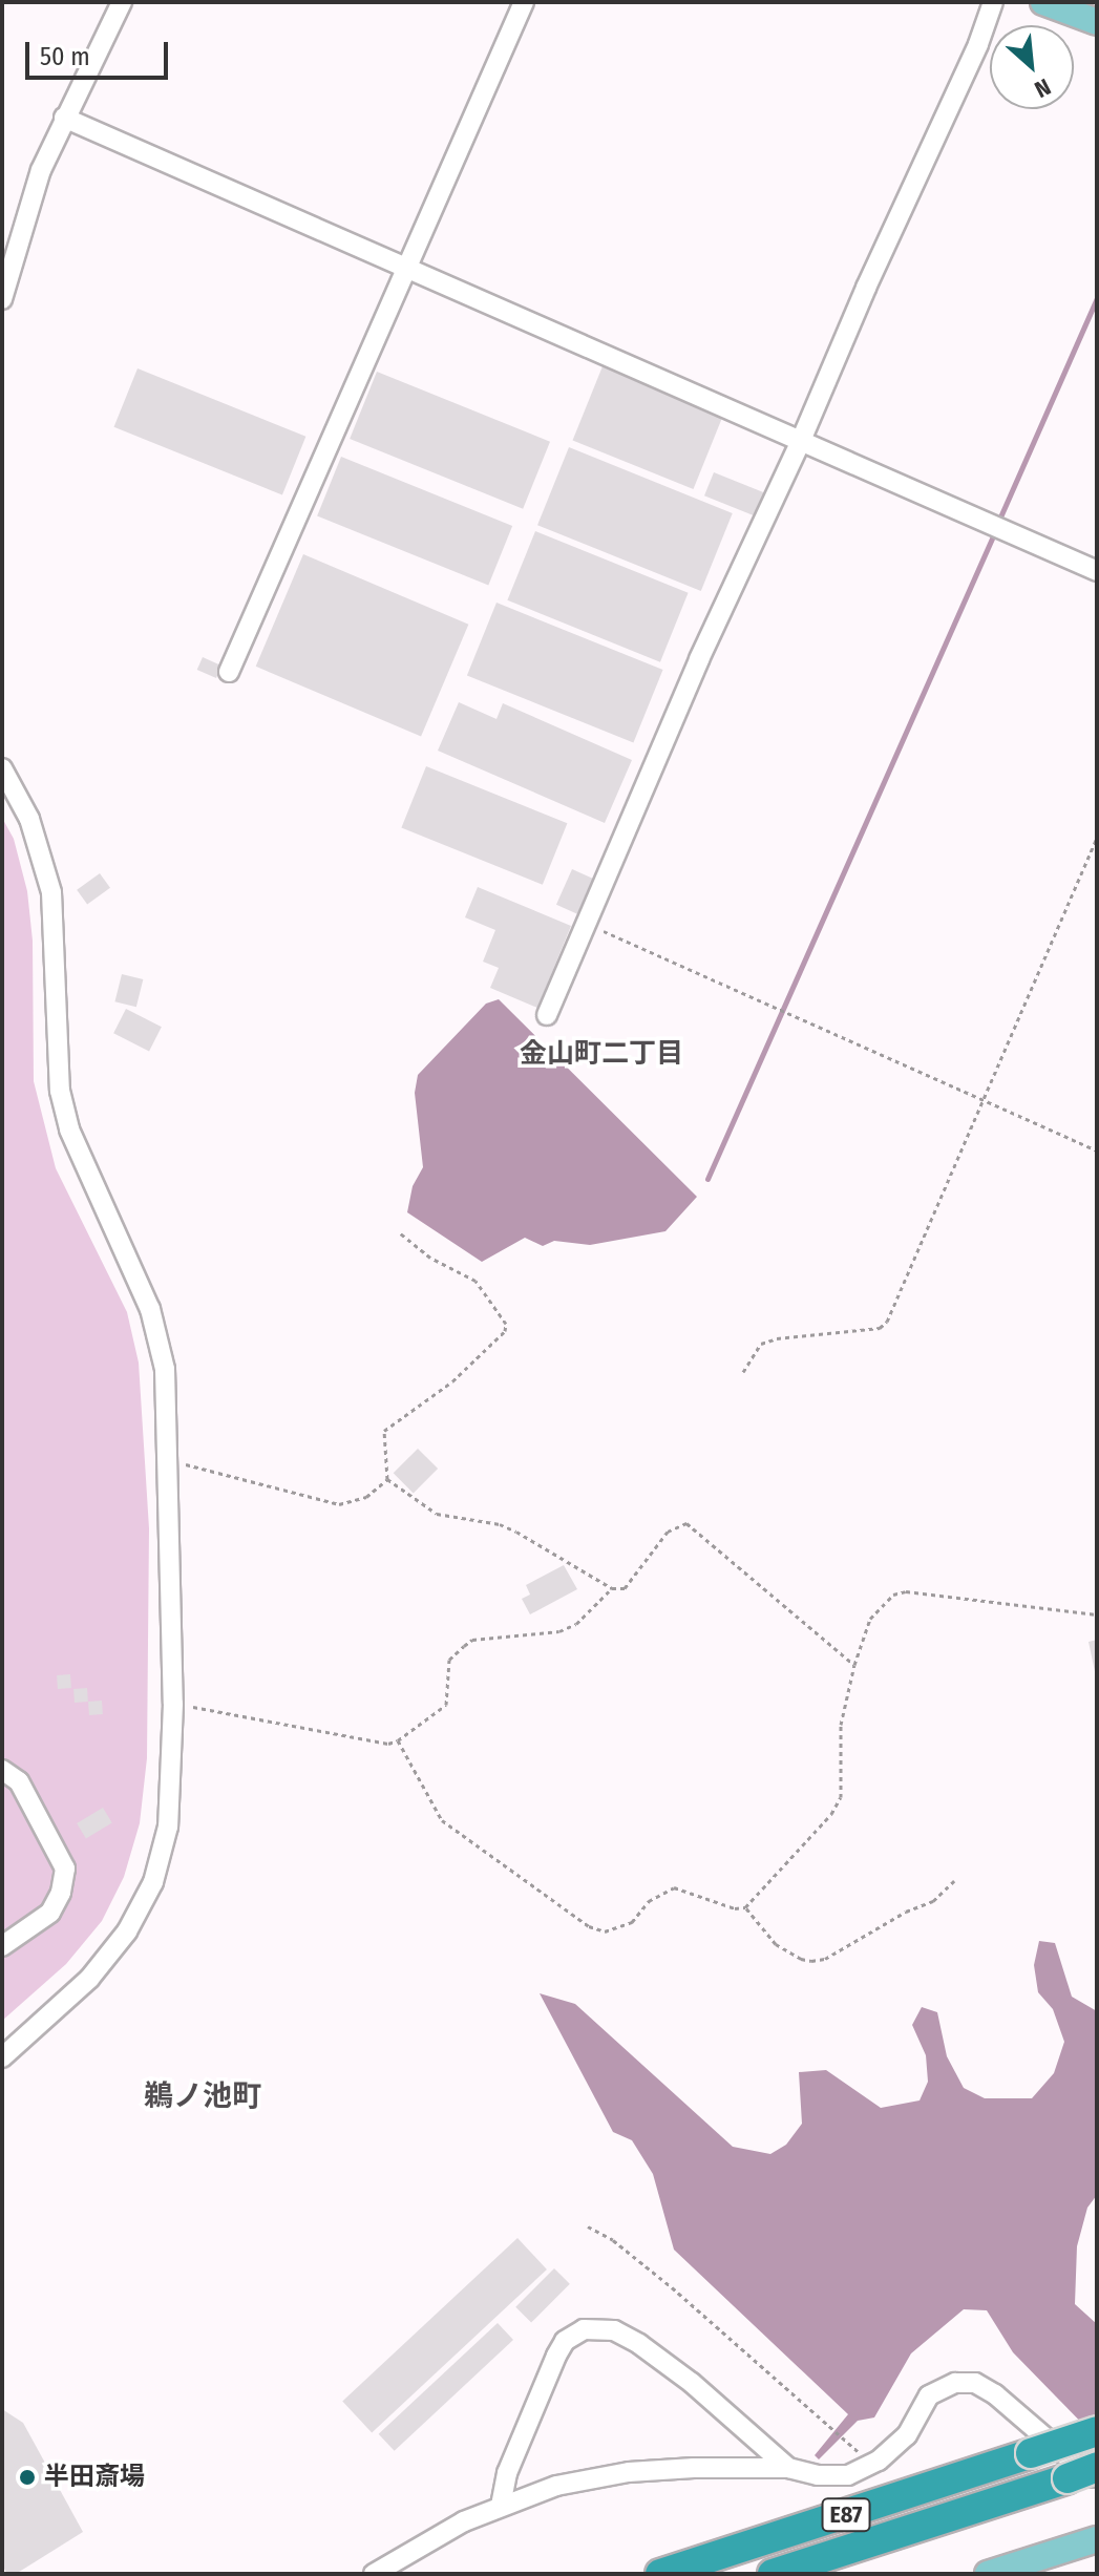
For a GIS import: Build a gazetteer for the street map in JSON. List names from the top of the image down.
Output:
{
  "streets": {
    "highway": ["E87"]
  },
  "districts": ["金山町二丁目", "鵜ノ池町"],
  "places": ["半田斎場"],
  "scale_bar": "50 m",
  "north": "bottom right"
}
